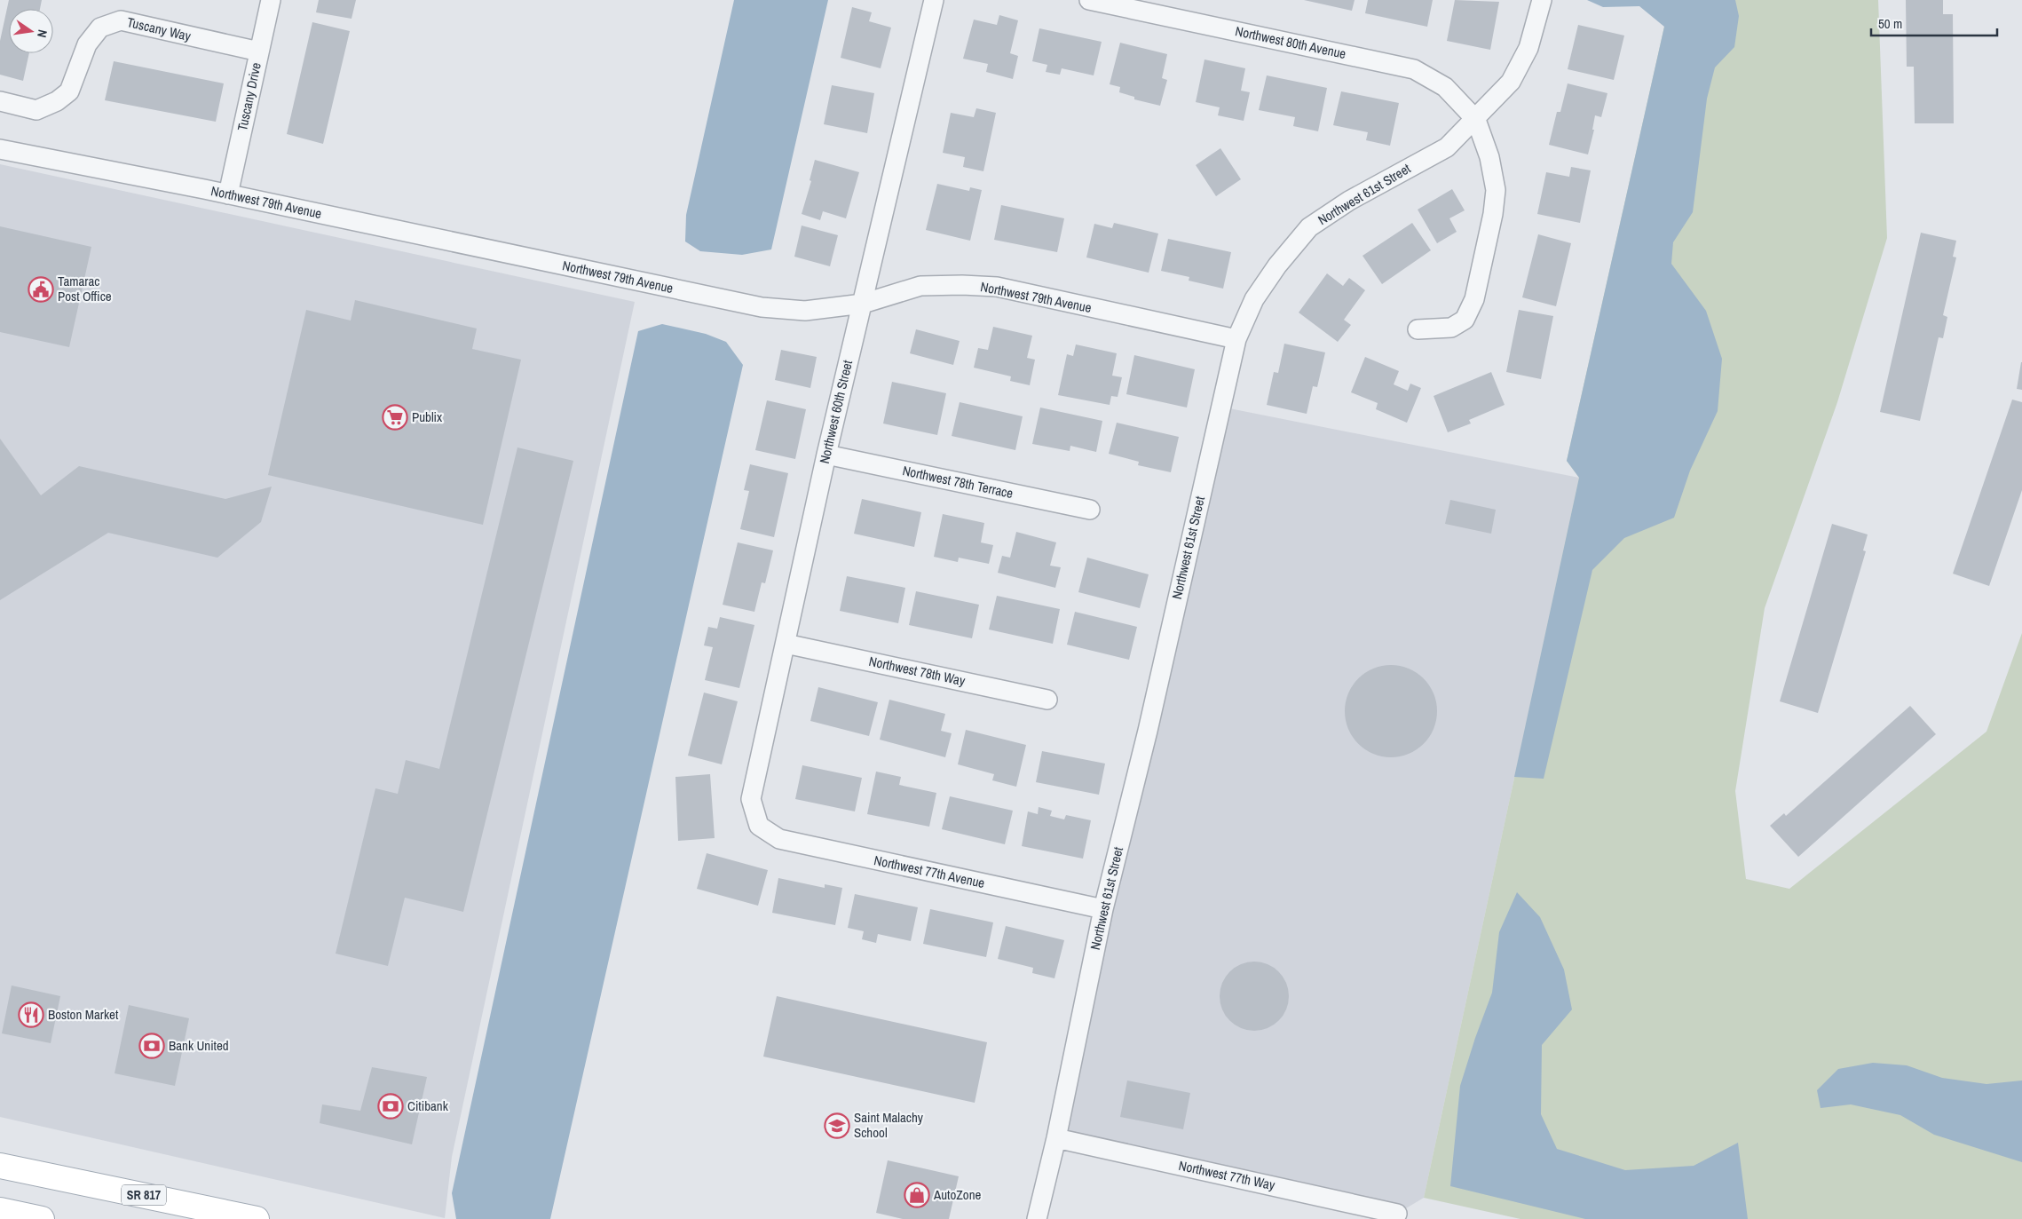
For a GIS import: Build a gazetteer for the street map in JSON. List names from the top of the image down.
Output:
{
  "streets": {
    "main road": ["SR 817"],
    "street": [
      "Tuscany Way",
      "Northwest 80th Avenue",
      "Tuscany Drive",
      "Northwest 61st Street",
      "Northwest 79th Avenue",
      "Northwest 60th Street",
      "Northwest 78th Terrace",
      "Northwest 78th Way",
      "Northwest 77th Avenue",
      "Northwest 77th Way"
    ]
  },
  "crossings": [
    ["Tuscany Way", "Tuscany Drive"],
    ["Northwest 80th Avenue", "Northwest 61st Street"],
    ["Tuscany Drive", "Northwest 79th Avenue"],
    ["Northwest 61st Street", "Northwest 79th Avenue"],
    ["Northwest 61st Street", "Northwest 77th Avenue"],
    ["Northwest 61st Street", "Northwest 77th Way"],
    ["Northwest 79th Avenue", "Northwest 60th Street"],
    ["Northwest 60th Street", "Northwest 78th Terrace"],
    ["Northwest 60th Street", "Northwest 78th Way"],
    ["Northwest 60th Street", "Northwest 77th Avenue"]
  ],
  "places": {
    "public building": ["Tamarac Post Office"],
    "supermarket": ["Publix"],
    "restaurant": ["Boston Market"],
    "bank": ["Bank United", "Citibank"],
    "school or university": ["Saint Malachy School"],
    "shop": ["AutoZone"]
  },
  "scale_bar": "50 m",
  "north": "right"
}
